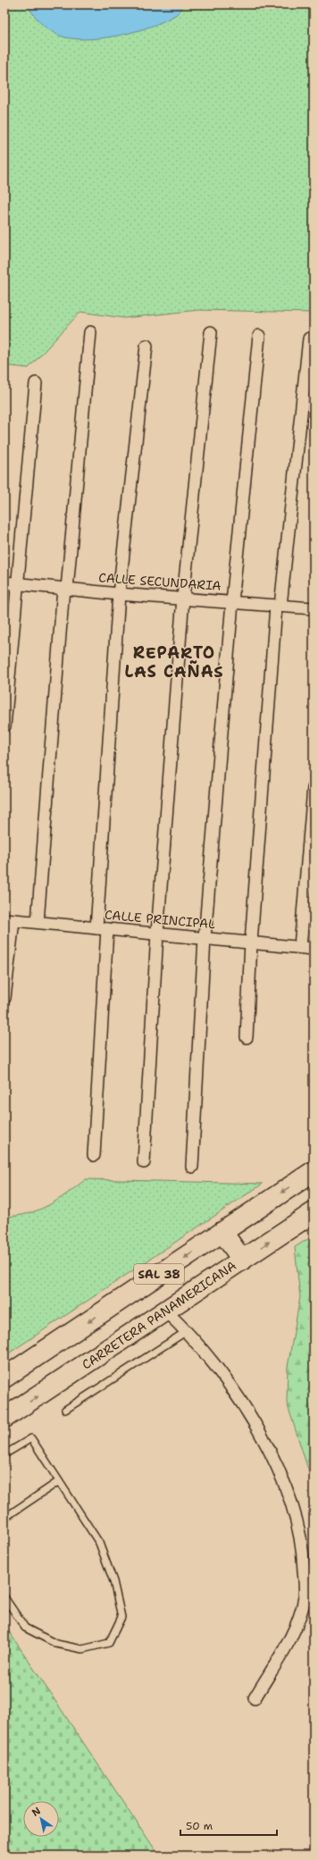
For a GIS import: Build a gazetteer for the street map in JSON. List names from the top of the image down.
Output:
{
  "streets": {
    "highway": ["SAL 38", "CARRETERA PANAMERICANA"],
    "street": ["CALLE SECUNDARIA", "CALLE PRINCIPAL"]
  },
  "districts": ["REPARTO LAS CAÑAS"],
  "scale_bar": "50 m",
  "north": "top left"
}
